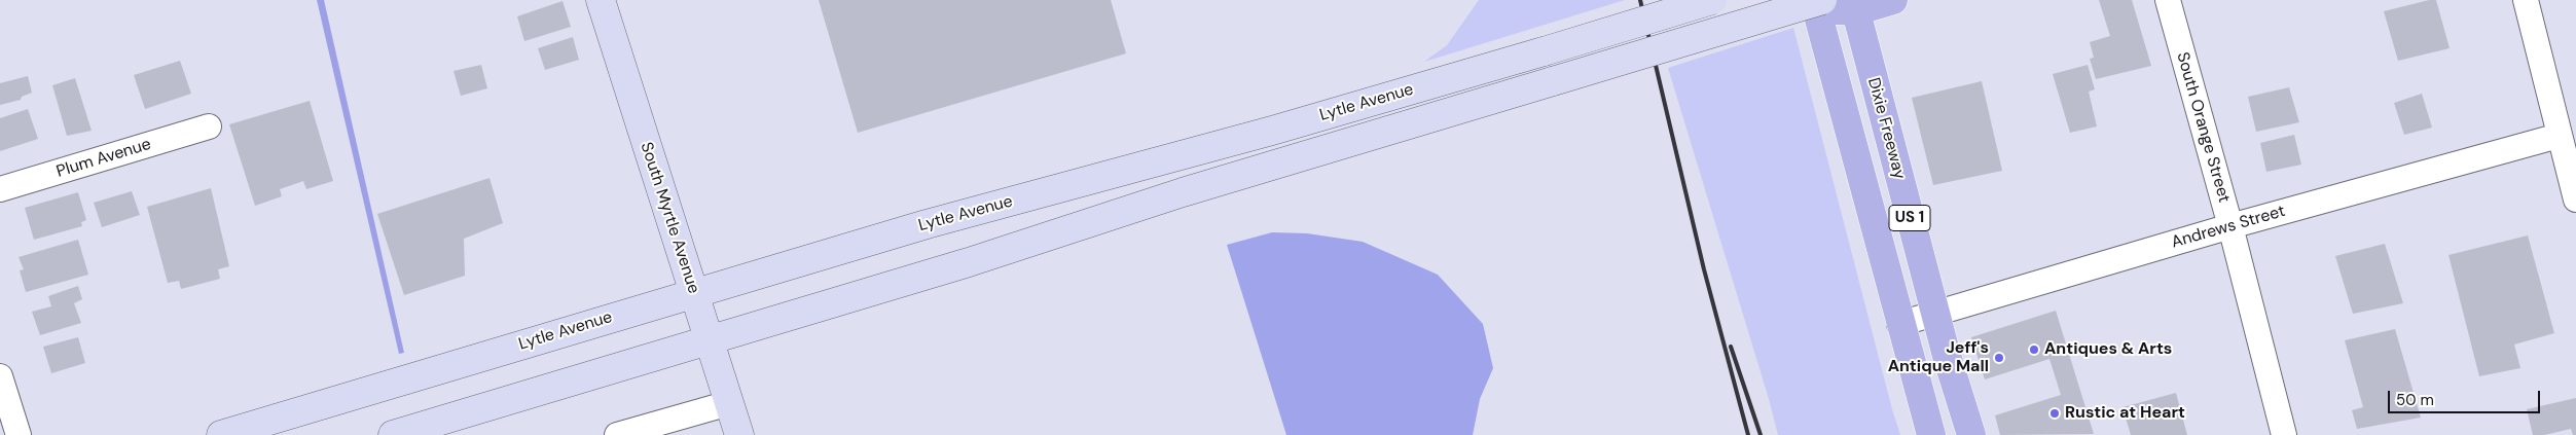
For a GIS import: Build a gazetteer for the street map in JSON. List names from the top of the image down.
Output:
{
  "streets": {
    "main road": [
      "Lytle Avenue",
      "Dixie Freeway",
      "South Myrtle Avenue",
      "US 1"
    ],
    "street": ["South Orange Street", "Plum Avenue", "Andrews Street"]
  },
  "crossings": [
    ["Lytle Avenue", "South Myrtle Avenue"],
    ["Lytle Avenue", "US 1"],
    ["South Orange Street", "Andrews Street"],
    ["Dixie Freeway", "Andrews Street"],
    ["US 1", "Andrews Street"]
  ],
  "places": ["Antiques & Arts", "Jeff's Antique Mall", "Rustic at Heart"],
  "scale_bar": "50 m"
}
